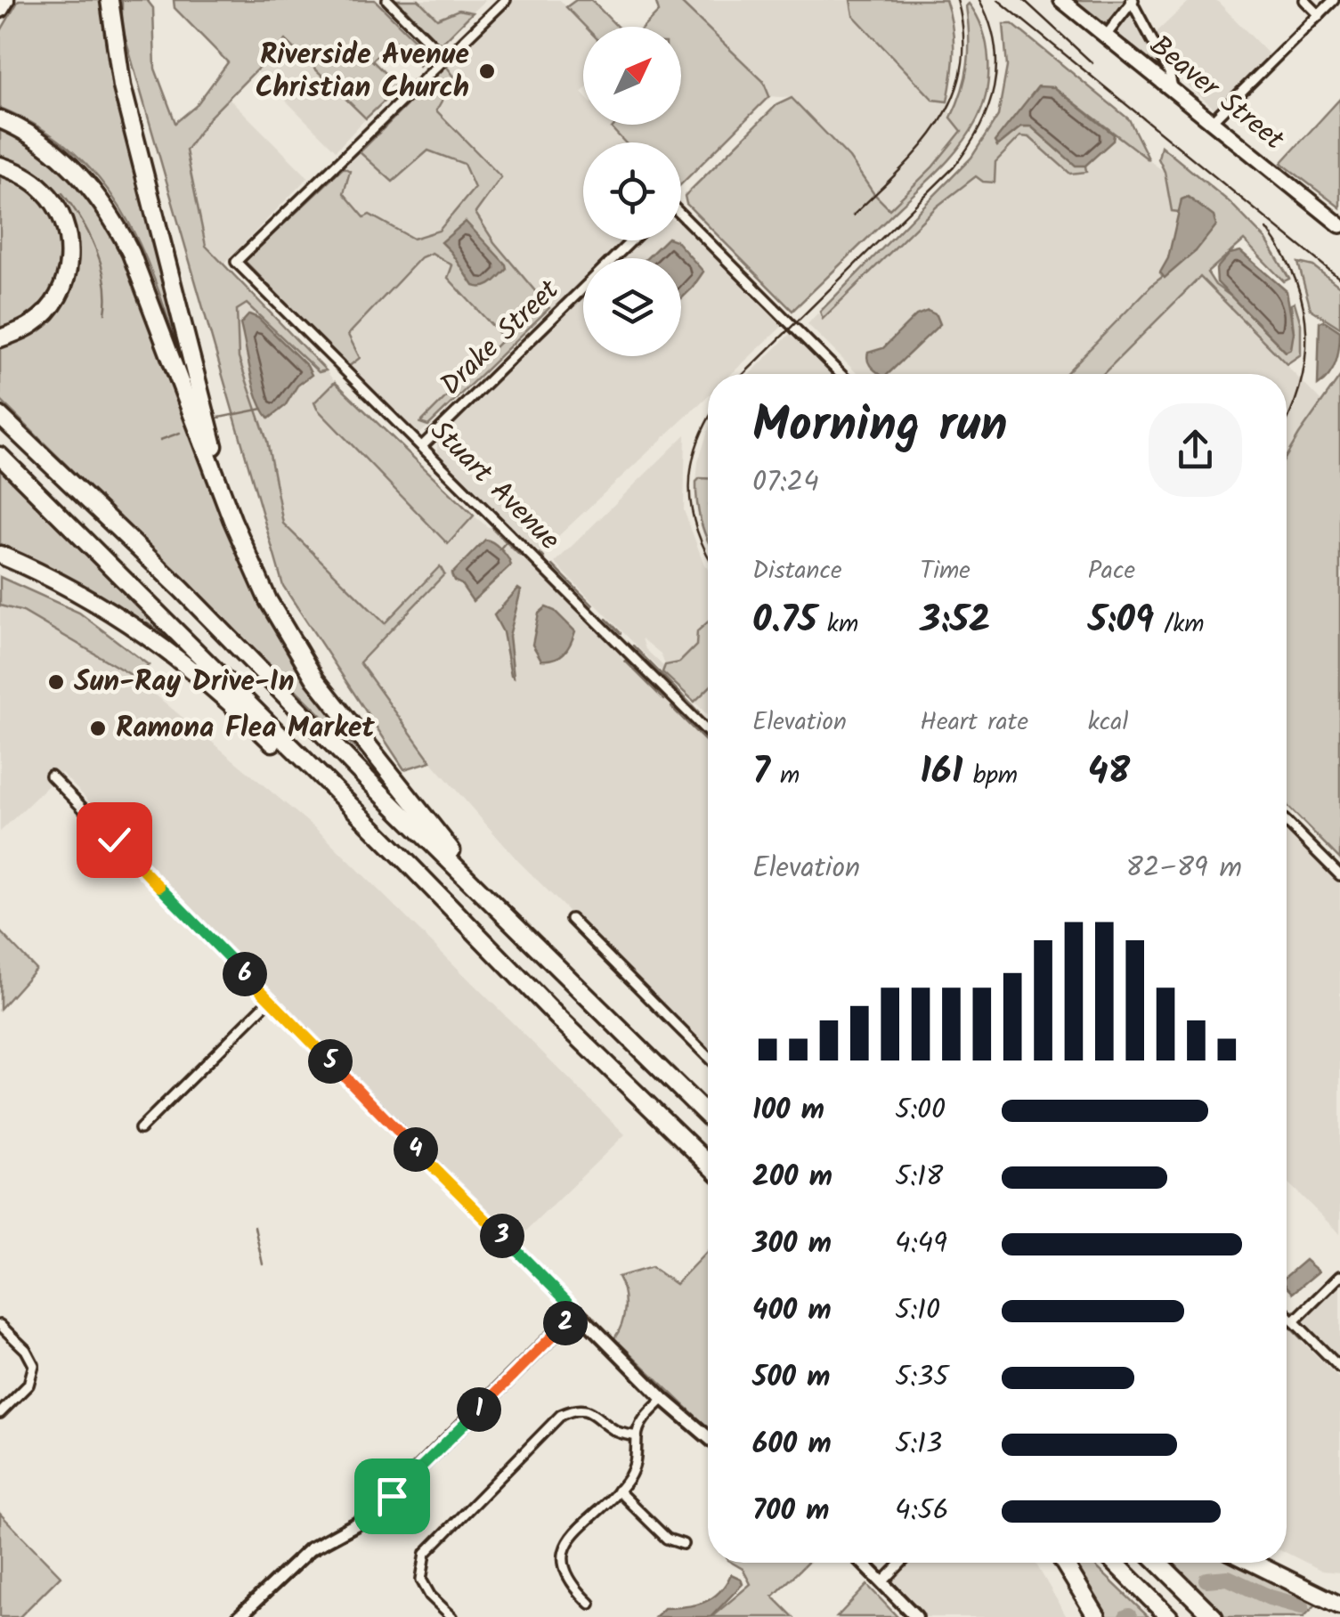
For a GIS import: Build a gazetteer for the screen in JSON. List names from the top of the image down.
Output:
{
  "streets": {
    "main road": ["Beaver Street"],
    "street": ["Drake Street", "Stuart Avenue"]
  },
  "crossings": [
    ["Drake Street", "Stuart Avenue"]
  ],
  "places": ["Riverside Avenue Christian Church", "Sun-Ray Drive-In", "Ramona Flea Market"],
  "north": "top right",
  "page": {
    "heading": ["Morning run", "07:24"],
    "stats": [
      ["Distance", "0.75 km"],
      ["Time", "3:52"],
      ["Pace", "5:09 /km"],
      ["Elevation", "7 m"],
      ["Heart rate", "161 bpm"],
      ["kcal", "48"]
    ],
    "chart": ["Elevation", "82–89 m"],
    "pins": [
      "6",
      "5",
      "4",
      "3",
      "2",
      "1"
    ],
    "list": [
      {
        "name": "100 m",
        "note": "5:00"
      },
      {
        "name": "200 m",
        "note": "5:18"
      },
      {
        "name": "300 m",
        "note": "4:49"
      },
      {
        "name": "400 m",
        "note": "5:10"
      },
      {
        "name": "500 m",
        "note": "5:35"
      },
      {
        "name": "600 m",
        "note": "5:13"
      },
      {
        "name": "700 m",
        "note": "4:56"
      }
    ]
  }
}
